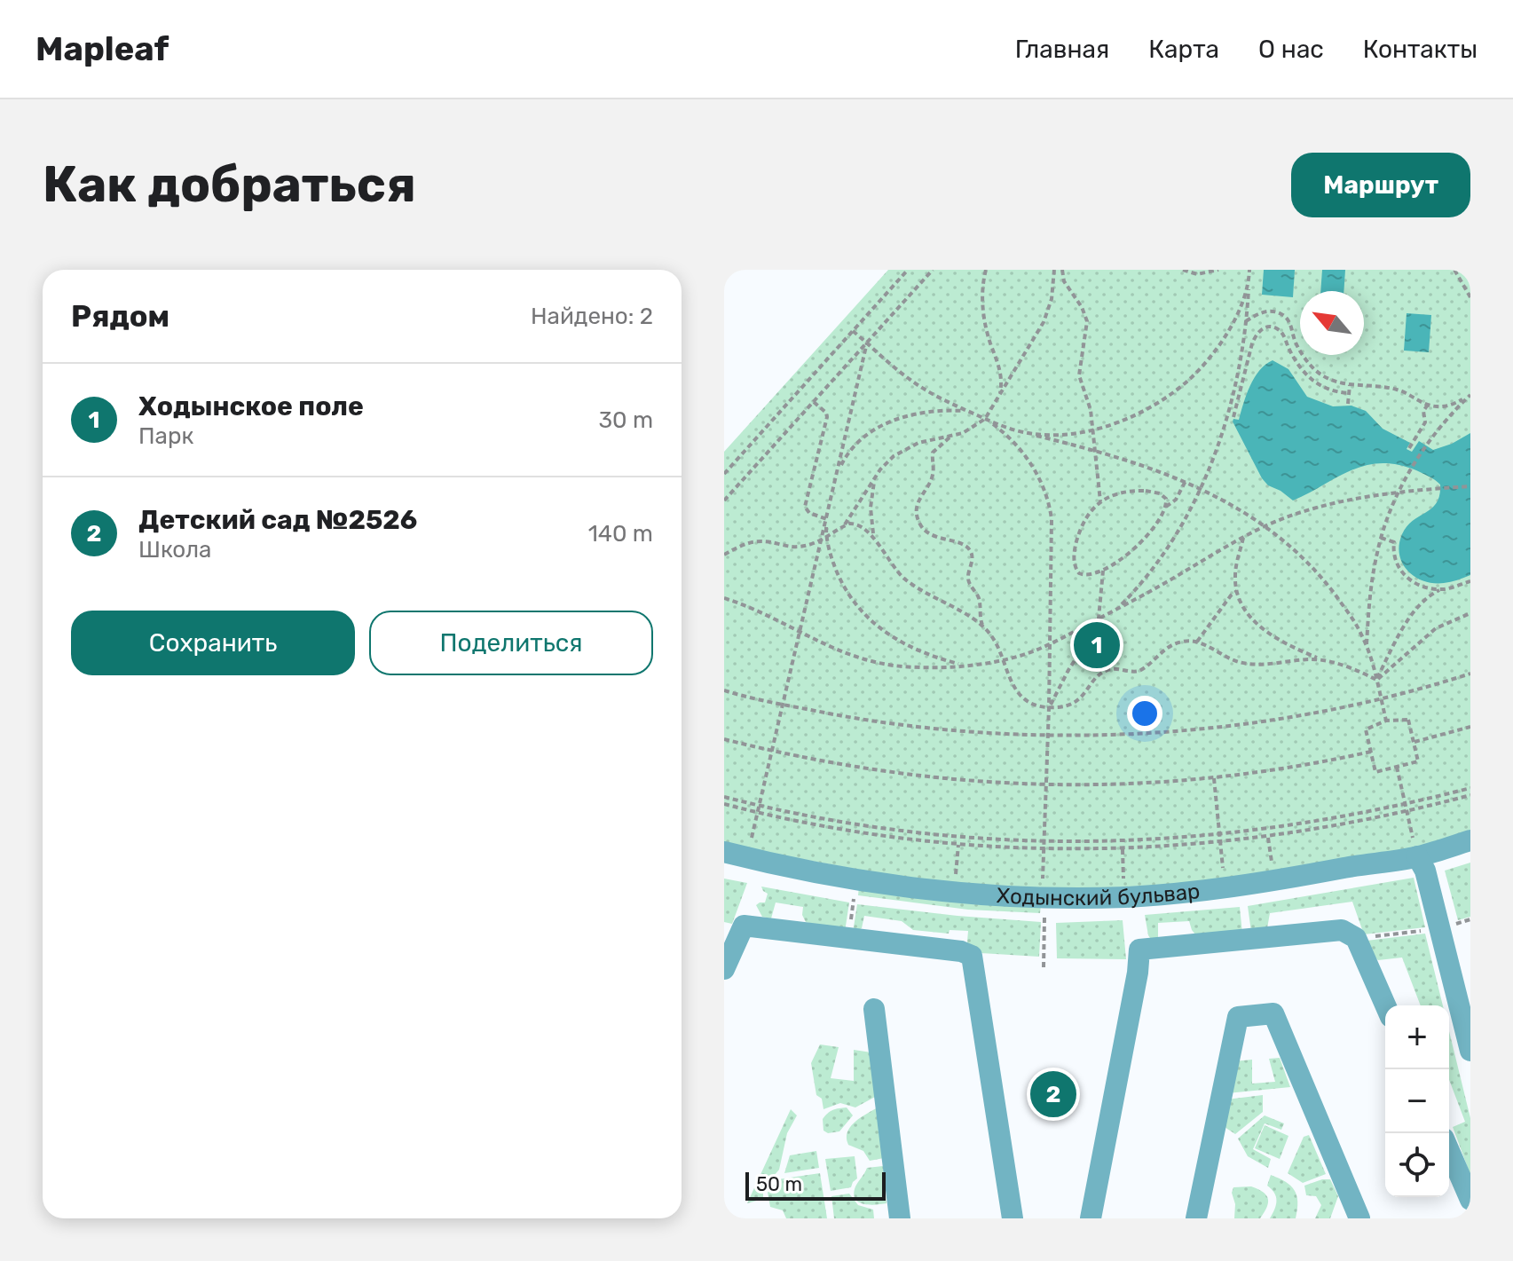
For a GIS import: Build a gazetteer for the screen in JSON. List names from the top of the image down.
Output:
{
  "streets": {
    "street": ["Ходынский бульвар"]
  },
  "scale_bar": "50 m",
  "north": "top left",
  "page": {
    "header": "Mapleaf",
    "nav": [
      "Главная",
      "Карта",
      "О нас",
      "Контакты"
    ],
    "buttons": [
      "Маршрут",
      ["Сохранить", "Поделиться"]
    ],
    "title": "Как добраться",
    "heading": ["Рядом", "Найдено: 2"],
    "list": [
      {
        "mark": "1",
        "name": "Ходынское поле",
        "note": "Парк",
        "value": "30 m"
      },
      {
        "mark": "2",
        "name": "Детский сад №2526",
        "note": "Школа",
        "value": "140 m"
      }
    ],
    "pins": ["1", "2"],
    "map_buttons": ["+", "−"],
    "scale": "50 m"
  }
}
